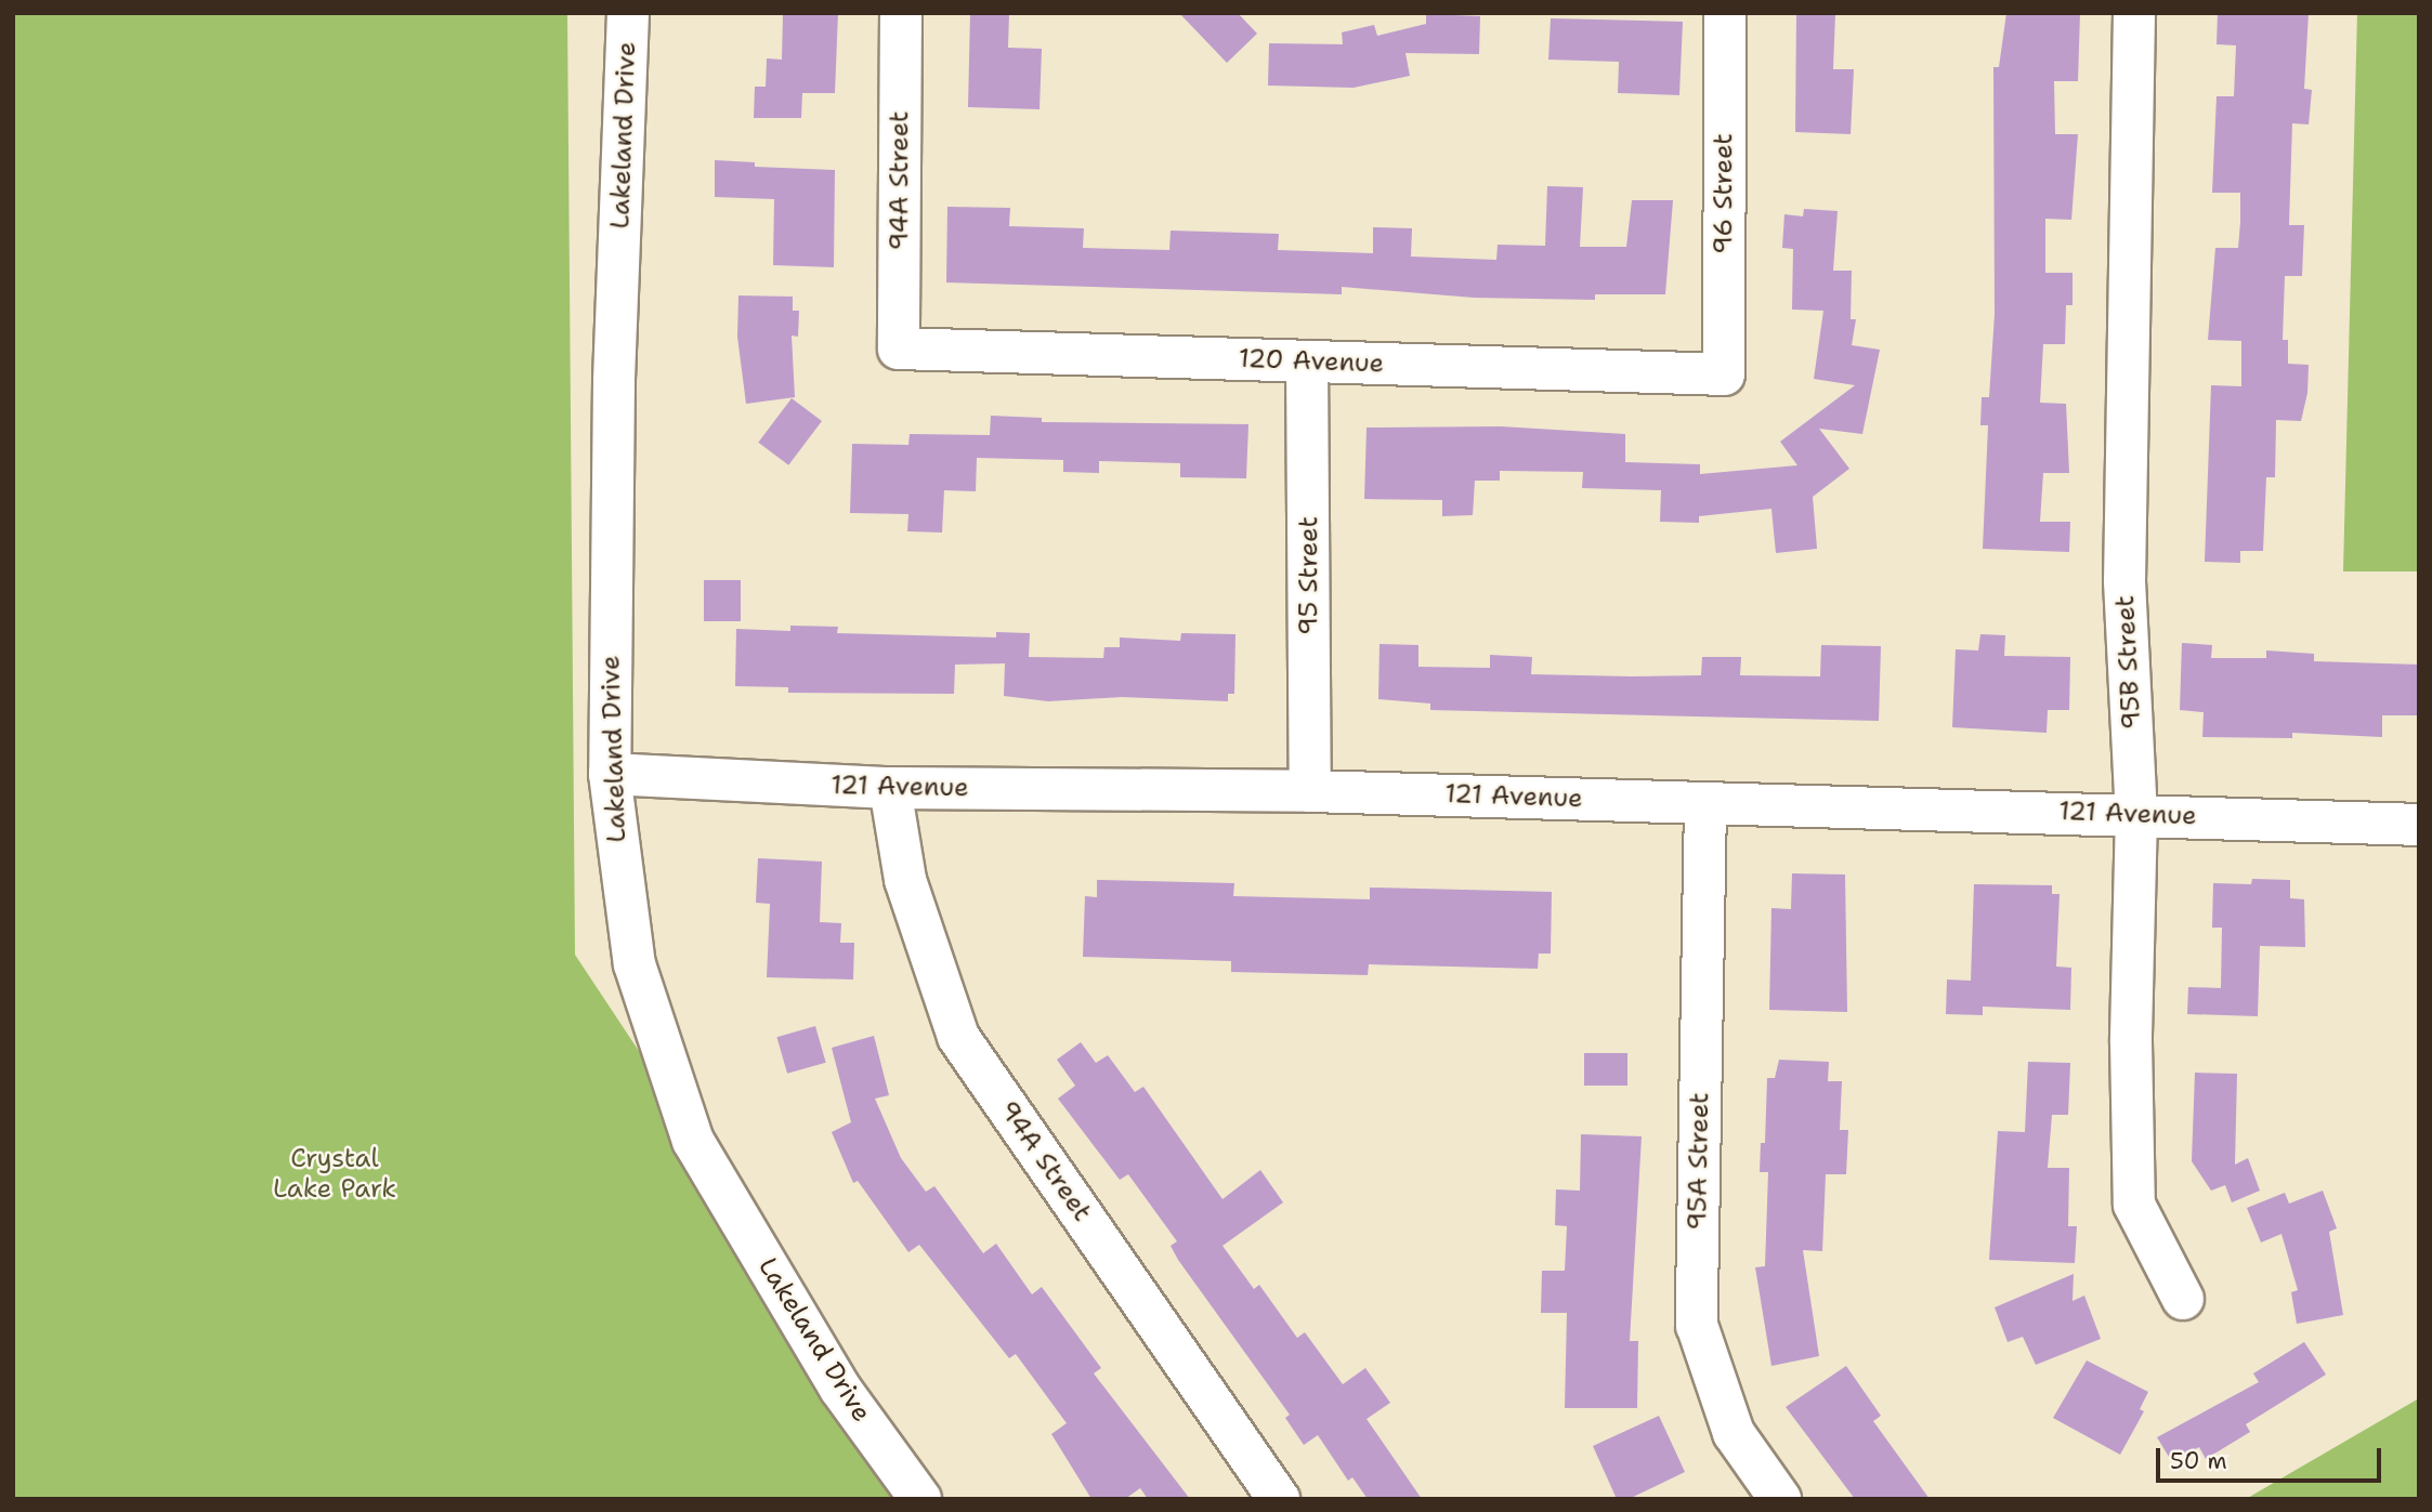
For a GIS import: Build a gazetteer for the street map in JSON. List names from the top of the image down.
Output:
{
  "streets": {
    "street": [
      "Lakeland Drive",
      "94A Street",
      "96 Street",
      "120 Avenue",
      "95 Street",
      "95B Street",
      "121 Avenue",
      "95A Street"
    ]
  },
  "crossings": [
    ["Lakeland Drive", "121 Avenue"],
    ["94A Street", "120 Avenue"],
    ["94A Street", "121 Avenue"],
    ["96 Street", "120 Avenue"],
    ["120 Avenue", "95 Street"],
    ["95 Street", "121 Avenue"],
    ["95B Street", "121 Avenue"],
    ["121 Avenue", "95A Street"]
  ],
  "parks": ["Crystal Lake Park"],
  "scale_bar": "50 m"
}
